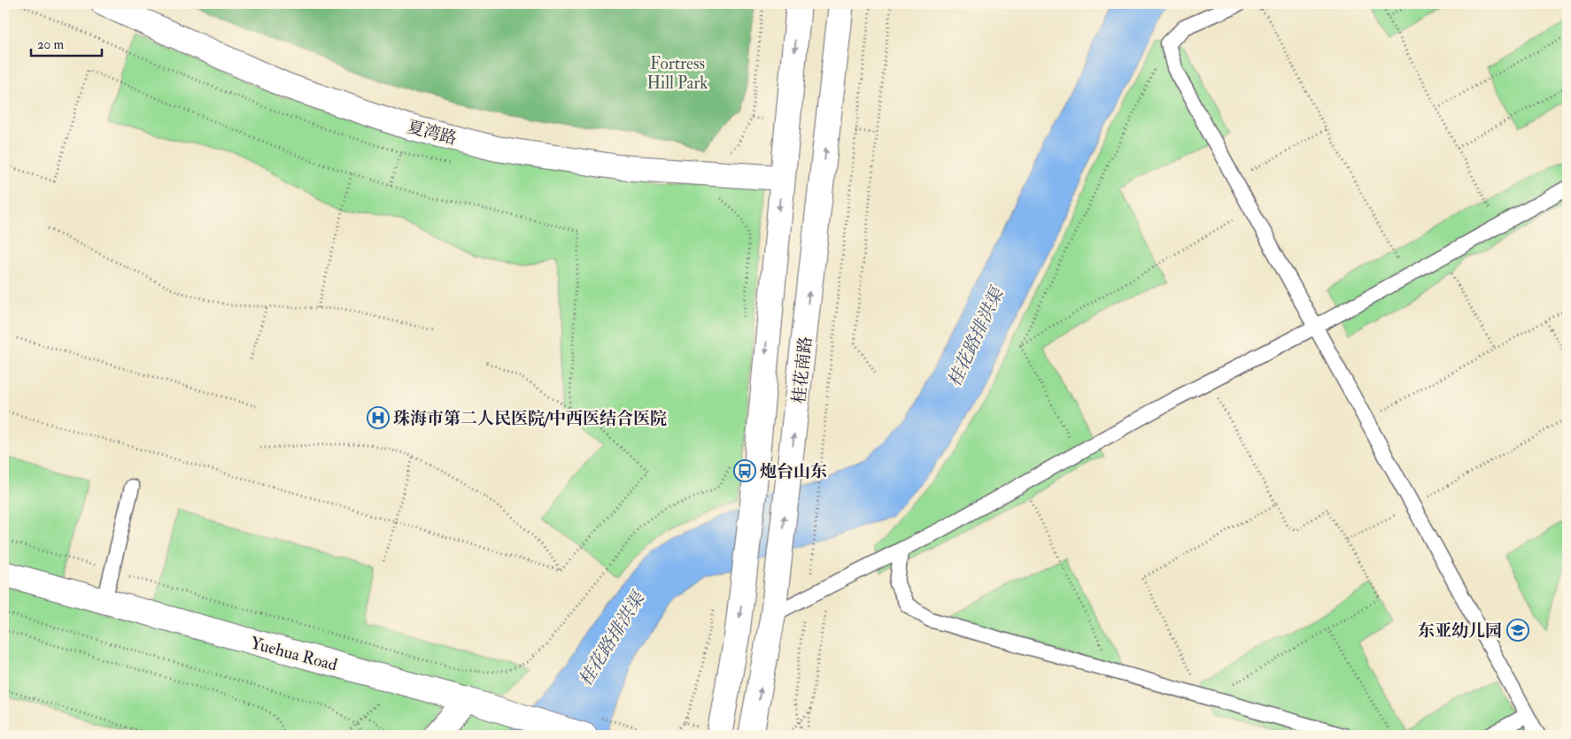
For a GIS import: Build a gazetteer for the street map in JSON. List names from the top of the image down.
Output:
{
  "streets": {
    "main road": ["夏湾路", "桂花南路", "Yuehua Road"]
  },
  "water": ["桂花路排洪渠"],
  "parks": ["Fortress Hill Park"],
  "places": {
    "hospital": ["珠海市第二人民医院/中西医结合医院"],
    "bus stop": ["炮台山东"],
    "school or university": ["东亚幼儿园"]
  },
  "scale_bar": "20 m"
}
